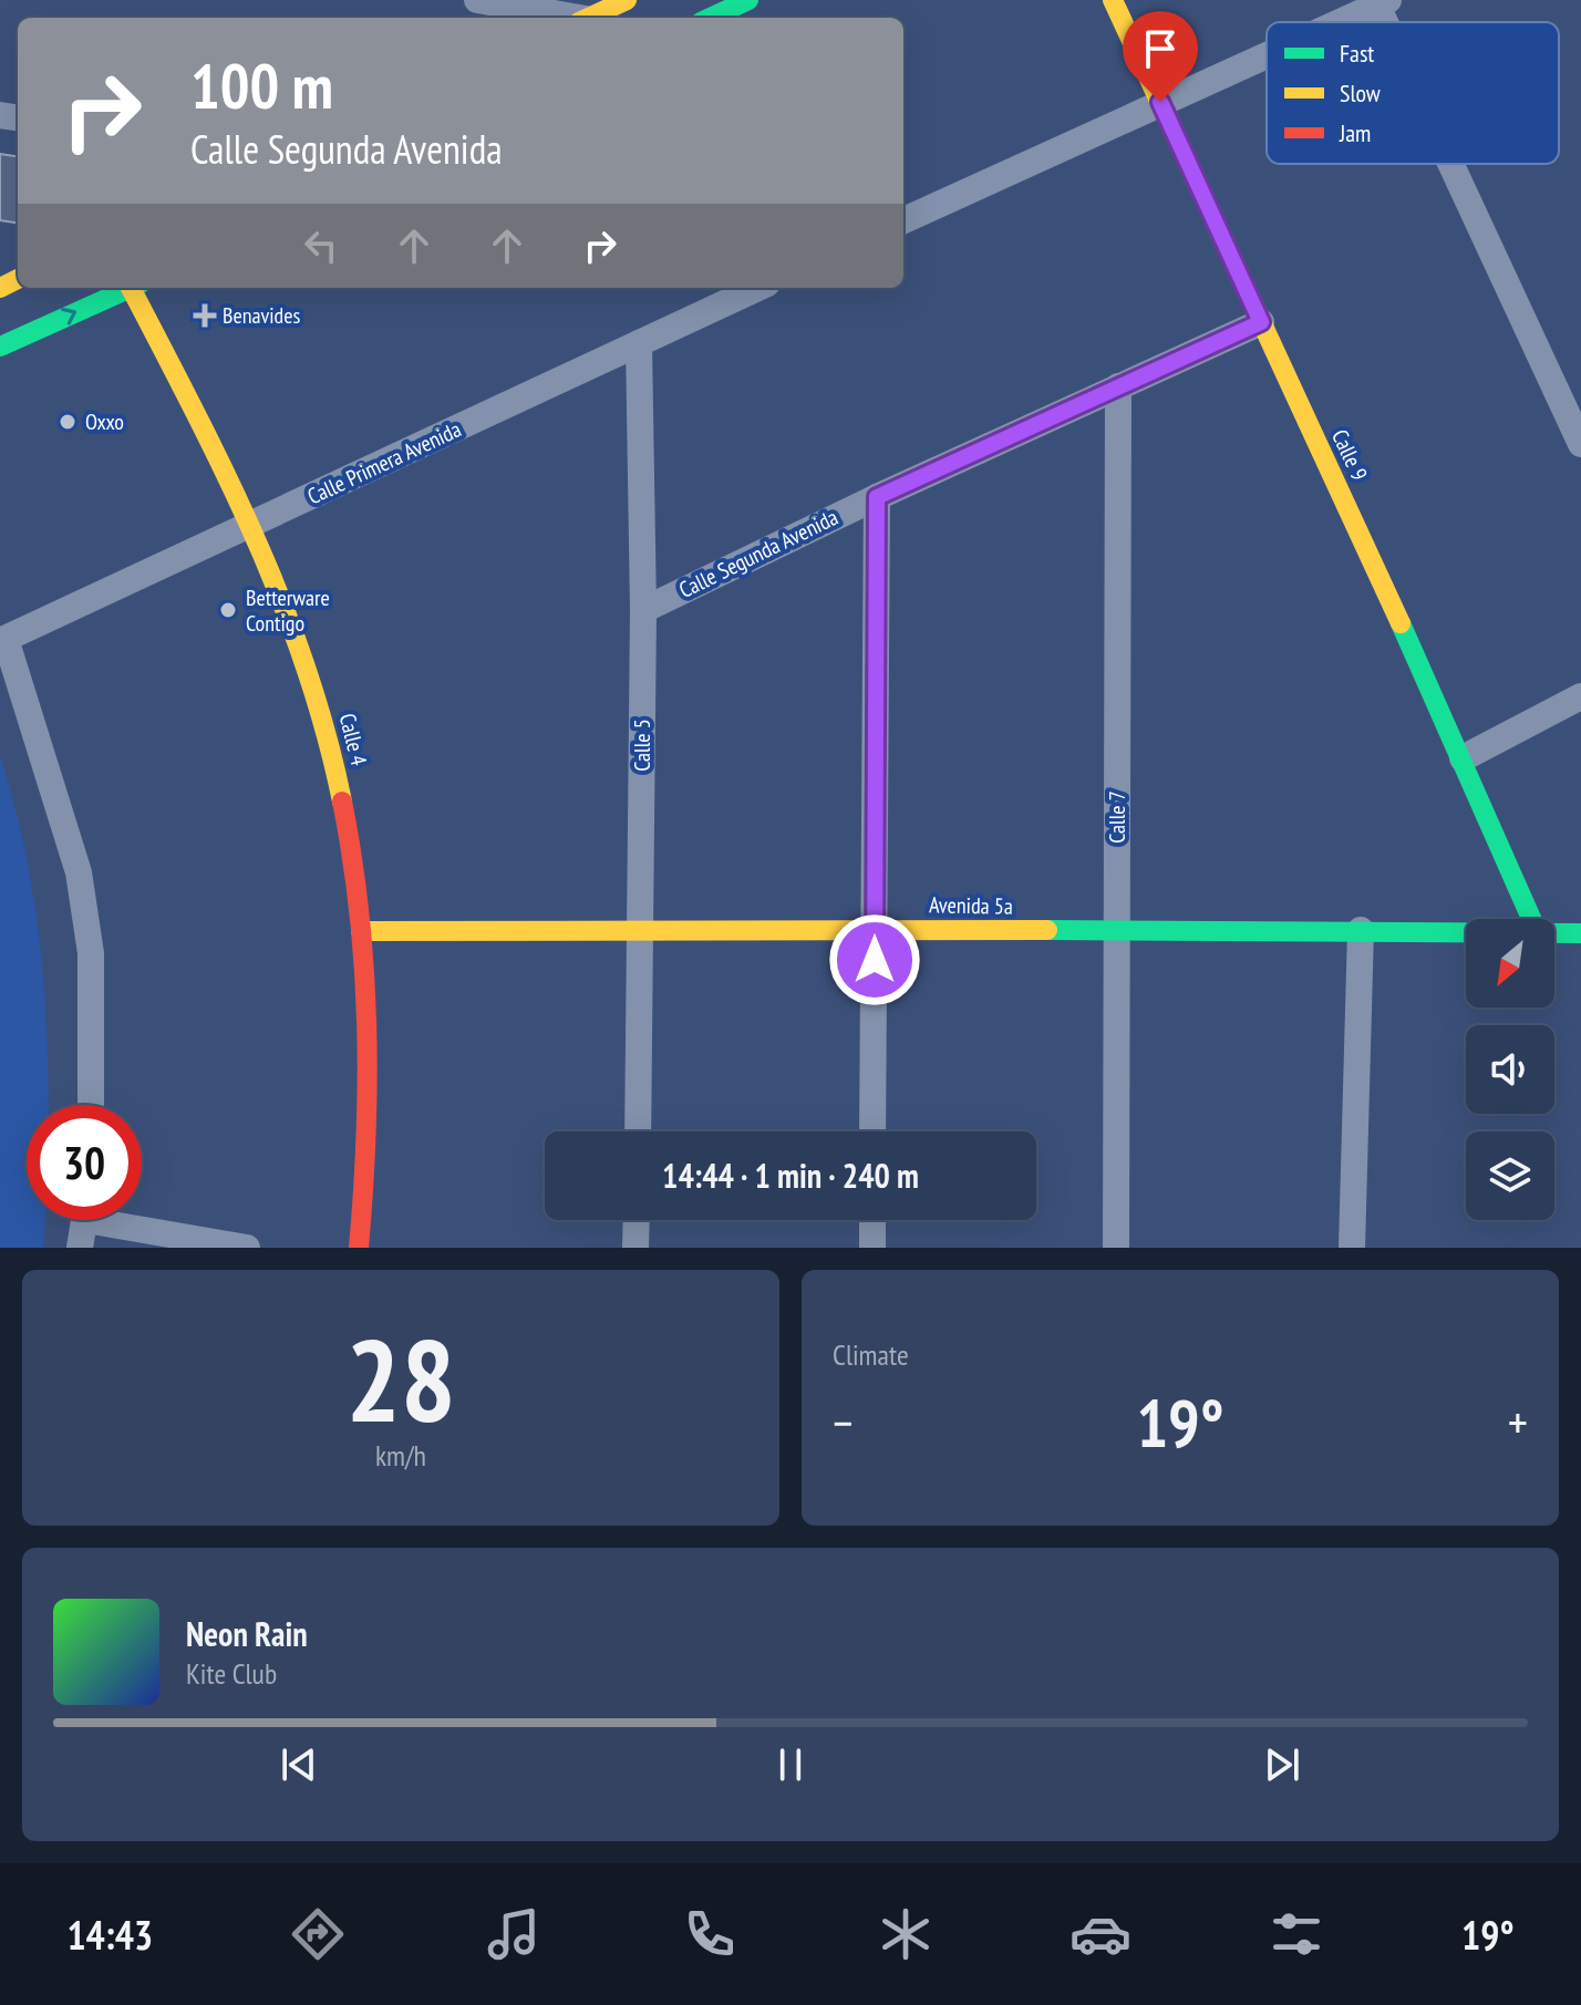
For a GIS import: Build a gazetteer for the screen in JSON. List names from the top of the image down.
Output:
{
  "streets": {
    "street": [
      "Calle 9",
      "Calle Primera Avenida",
      "Calle Segunda Avenida",
      "Calle 4",
      "Calle 5",
      "Calle 7",
      "Avenida 5a"
    ]
  },
  "crossings": [
    ["Calle 9", "Calle Segunda Avenida"],
    ["Calle Primera Avenida", "Calle 4"],
    ["Calle Primera Avenida", "Calle 5"],
    ["Calle Segunda Avenida", "Calle 5"],
    ["Calle Segunda Avenida", "Calle 7"],
    ["Calle 4", "Avenida 5a"],
    ["Calle 5", "Avenida 5a"],
    ["Calle 7", "Avenida 5a"]
  ],
  "places": {
    "health": ["Benavides"],
    "other": ["Oxxo", "Betterware Contigo"]
  },
  "legend": ["Fast", "Slow", "Jam"],
  "north": "bottom left",
  "page": {
    "turn": ["100 m", "Calle Segunda Avenida"],
    "limit": "30",
    "trip": "14:44 · 1 min · 240 m",
    "tile": [
      ["28", "km/h"],
      "Climate"
    ],
    "heat": ["−", "19°", "+"],
    "song": ["Neon Rain", "Kite Club"],
    "tabs": ["14:43", "19°"]
  }
}
